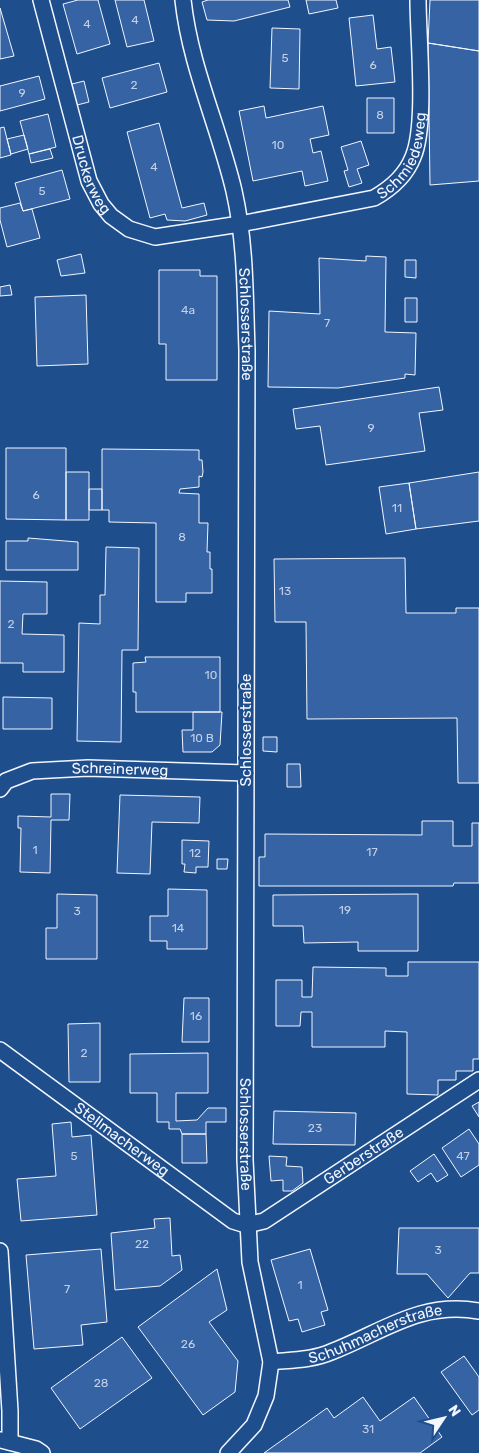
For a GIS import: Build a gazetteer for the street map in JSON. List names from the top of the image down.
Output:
{
  "streets": {
    "street": [
      "Schmiedeweg",
      "Druckerweg",
      "Schlosserstraße",
      "Schreinerweg",
      "Stellmacherweg",
      "Gerberstraße",
      "Schuhmacherstraße"
    ]
  },
  "crossings": [
    ["Schmiedeweg", "Druckerweg"],
    ["Schmiedeweg", "Schlosserstraße"],
    ["Druckerweg", "Schlosserstraße"],
    ["Schlosserstraße", "Schreinerweg"],
    ["Schlosserstraße", "Stellmacherweg"],
    ["Schlosserstraße", "Gerberstraße"],
    ["Schlosserstraße", "Schuhmacherstraße"],
    ["Stellmacherweg", "Gerberstraße"]
  ],
  "house_numbers": [
    "4",
    "4",
    "5",
    "6",
    "2",
    "9",
    "8",
    "10",
    "4",
    "5",
    "4a",
    "7",
    "9",
    "6",
    "11",
    "8",
    "13",
    "2",
    "10",
    "10 B",
    "1",
    "17",
    "12",
    "19",
    "3",
    "14",
    "16",
    "2",
    "23",
    "5",
    "47",
    "22",
    "3",
    "1",
    "7",
    "26",
    "28",
    "31"
  ],
  "north": "top right"
}
